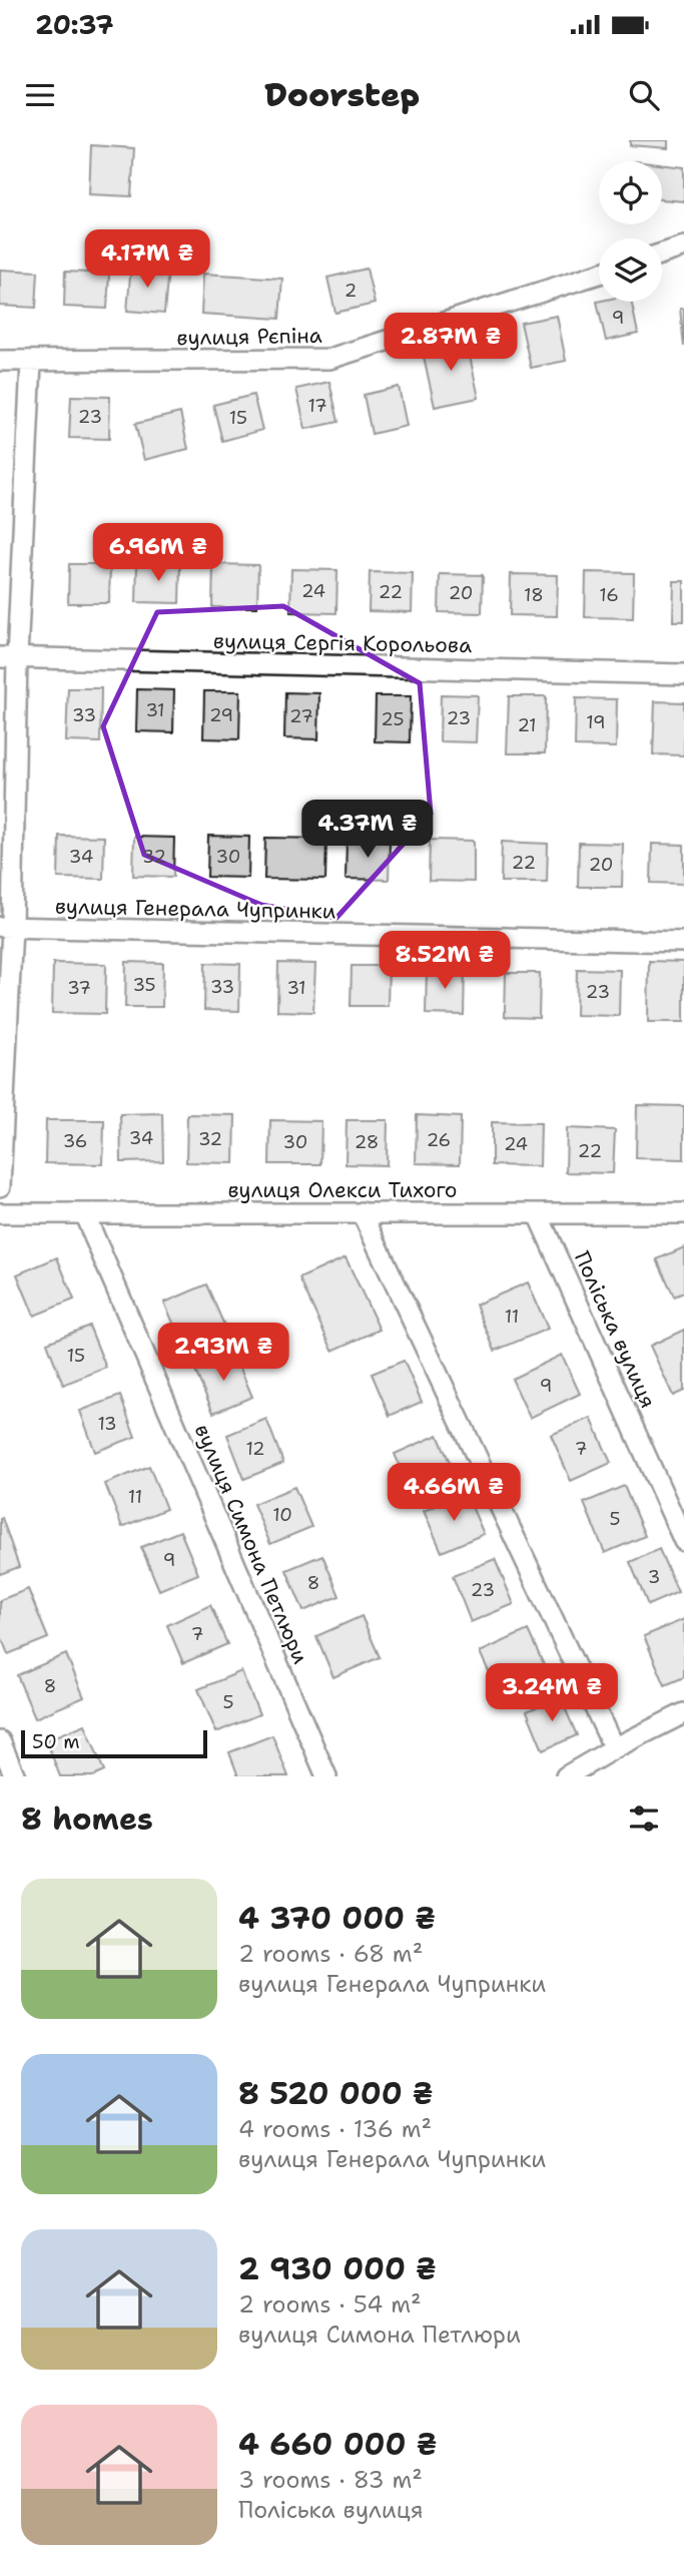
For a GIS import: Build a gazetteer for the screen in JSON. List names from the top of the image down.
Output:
{
  "streets": {
    "street": [
      "вулиця Рєпіна",
      "вулиця Сергія Корольова",
      "вулиця Генерала Чупринки",
      "вулиця Олекси Тихого",
      "Поліська вулиця",
      "вулиця Симона Петлюри"
    ]
  },
  "crossings": [
    ["вулиця Олекси Тихого", "Поліська вулиця"],
    ["вулиця Олекси Тихого", "вулиця Симона Петлюри"]
  ],
  "house_numbers": [
    "2",
    "9",
    "17",
    "23",
    "15",
    "24",
    "22",
    "20",
    "18",
    "16",
    "31",
    "33",
    "29",
    "27",
    "23",
    "25",
    "19",
    "21",
    "34",
    "32",
    "30",
    "22",
    "20",
    "35",
    "33",
    "37",
    "31",
    "23",
    "34",
    "32",
    "26",
    "36",
    "30",
    "28",
    "24",
    "22",
    "11",
    "15",
    "9",
    "13",
    "12",
    "7",
    "11",
    "10",
    "5",
    "9",
    "3",
    "8",
    "23",
    "7",
    "8",
    "5"
  ],
  "scale_bar": "50 m",
  "page": {
    "status": "20:37",
    "header": "Doorstep",
    "price": [
      "4.17M ₴",
      "2.87M ₴",
      "6.96M ₴",
      "4.37M ₴",
      "8.52M ₴",
      "2.93M ₴",
      "4.66M ₴",
      "3.24M ₴"
    ],
    "scale": "50 m",
    "heading": "8 homes",
    "list": [
      {
        "name": "4 370 000 ₴",
        "note": "2 rooms · 68 m² · вулиця Генерала Чупринки"
      },
      {
        "name": "8 520 000 ₴",
        "note": "4 rooms · 136 m² · вулиця Генерала Чупринки"
      },
      {
        "name": "2 930 000 ₴",
        "note": "2 rooms · 54 m² · вулиця Симона Петлюри"
      },
      {
        "name": "4 660 000 ₴",
        "note": "3 rooms · 83 m² · Поліська вулиця"
      }
    ]
  }
}
